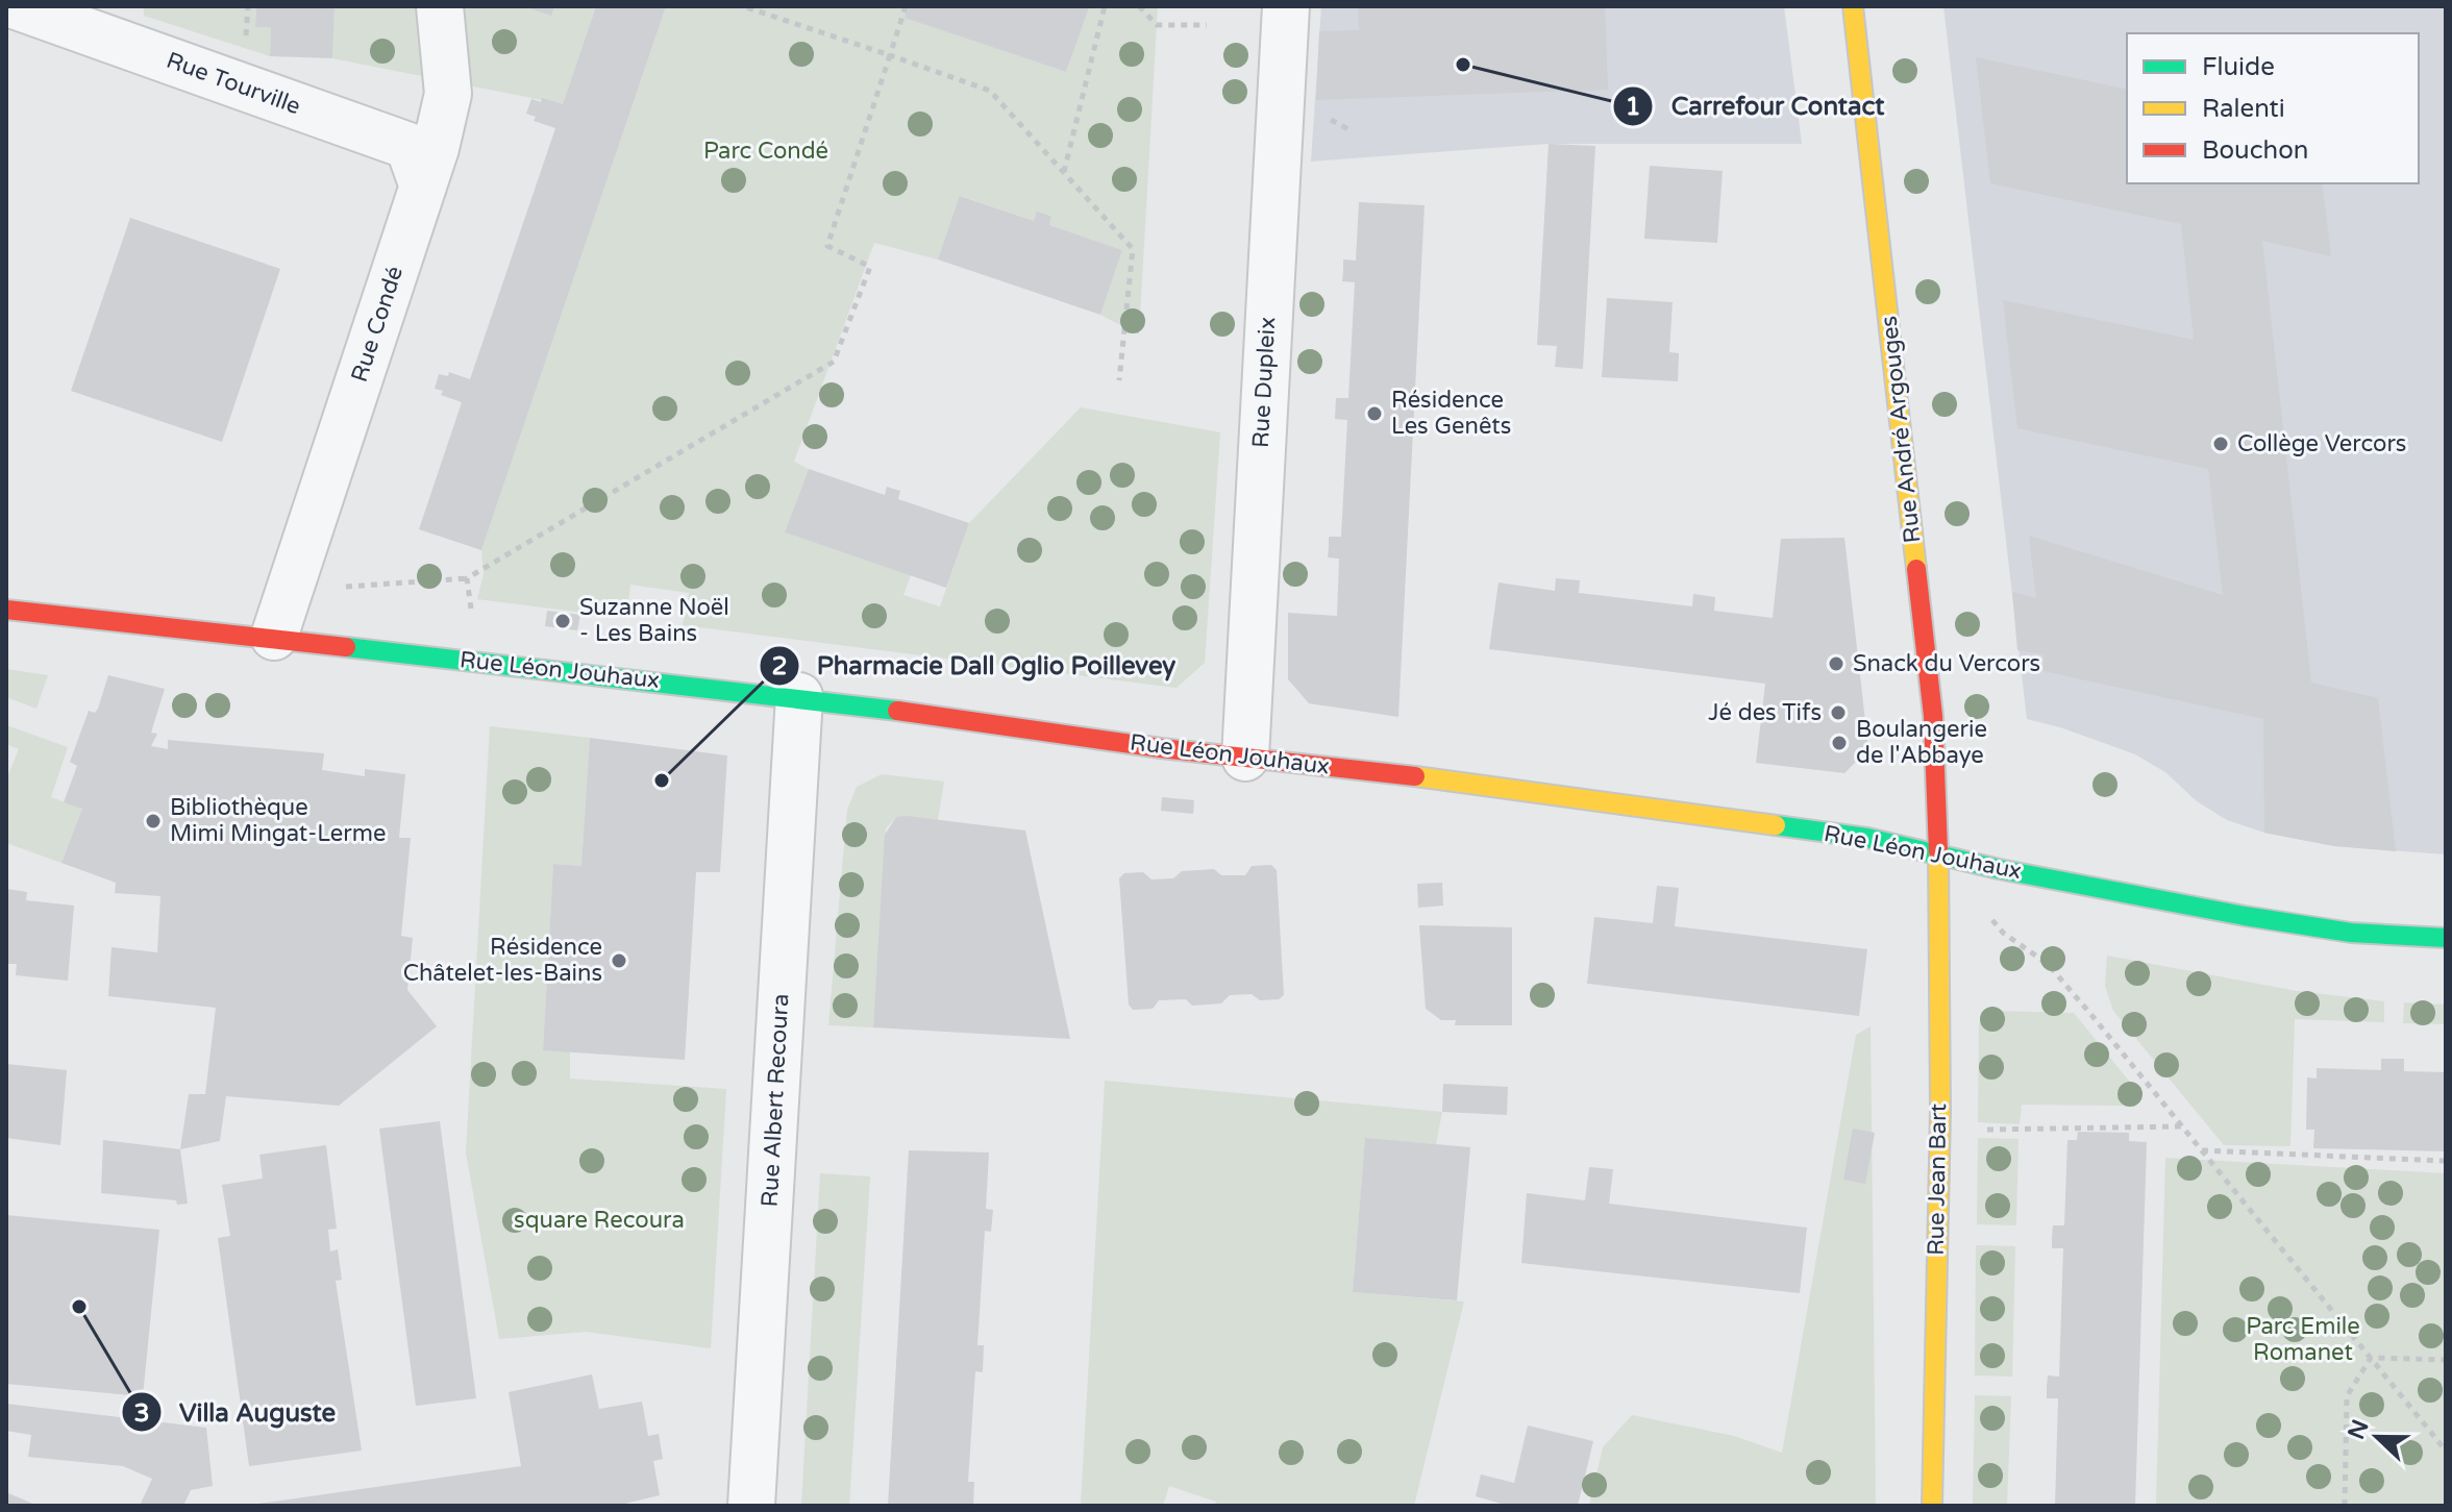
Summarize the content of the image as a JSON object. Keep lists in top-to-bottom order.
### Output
{
  "streets": {
    "street": [
      "Rue Tourville",
      "Rue Condé",
      "Rue Dupleix",
      "Rue André Argouges",
      "Rue Léon Jouhaux",
      "Rue Albert Recoura",
      "Rue Jean Bart"
    ]
  },
  "crossings": [
    ["Rue Tourville", "Rue Condé"],
    ["Rue Condé", "Rue Léon Jouhaux"],
    ["Rue Dupleix", "Rue Léon Jouhaux"],
    ["Rue André Argouges", "Rue Léon Jouhaux"],
    ["Rue André Argouges", "Rue Jean Bart"],
    ["Rue Léon Jouhaux", "Rue Albert Recoura"],
    ["Rue Léon Jouhaux", "Rue Jean Bart"]
  ],
  "parks": ["Parc Condé", "square Recoura", "Parc Emile Romanet"],
  "places": [
    "Carrefour Contact",
    "Résidence Les Genêts",
    "Collège Vercors",
    "Suzanne Noël - Les Bains",
    "Snack du Vercors",
    "Jé des Tifs",
    "Boulangerie de l'Abbaye",
    "Pharmacie Dall Oglio Poillevey",
    "Bibliothèque Mimi Mingat-Lerme",
    "Résidence Châtelet-les-Bains",
    "Villa Auguste"
  ],
  "legend": ["Fluide", "Ralenti", "Bouchon"],
  "north": "left"
}
